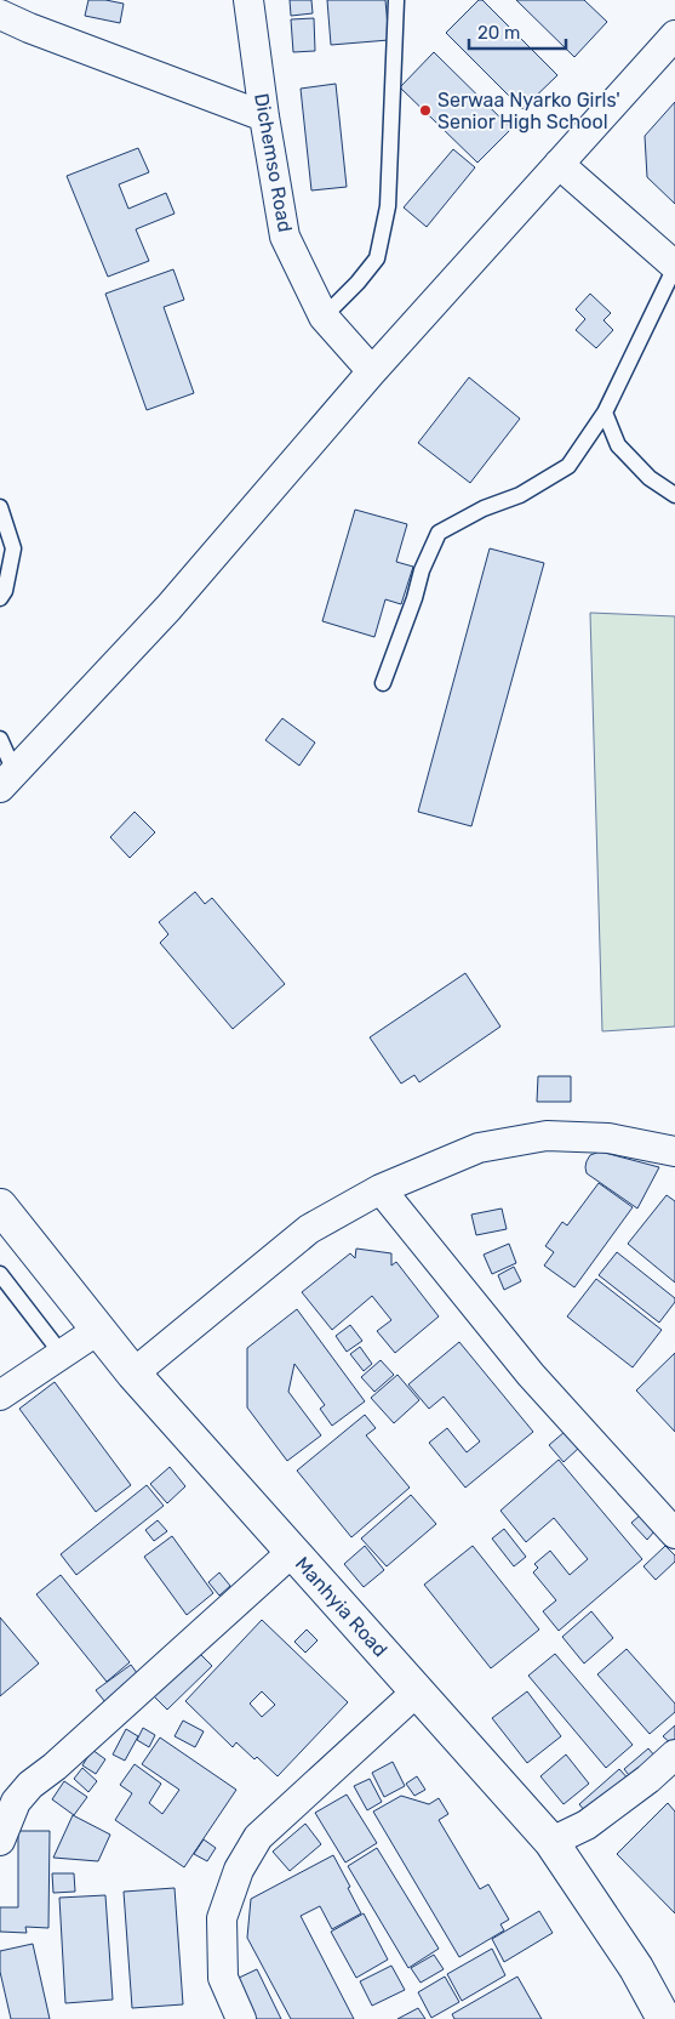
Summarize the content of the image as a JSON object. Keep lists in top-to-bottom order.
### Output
{
  "streets": {
    "main road": ["Manhyia Road"],
    "street": ["Dichemso Road"]
  },
  "places": ["Serwaa Nyarko Girls' Senior High School"],
  "scale_bar": "20 m"
}
